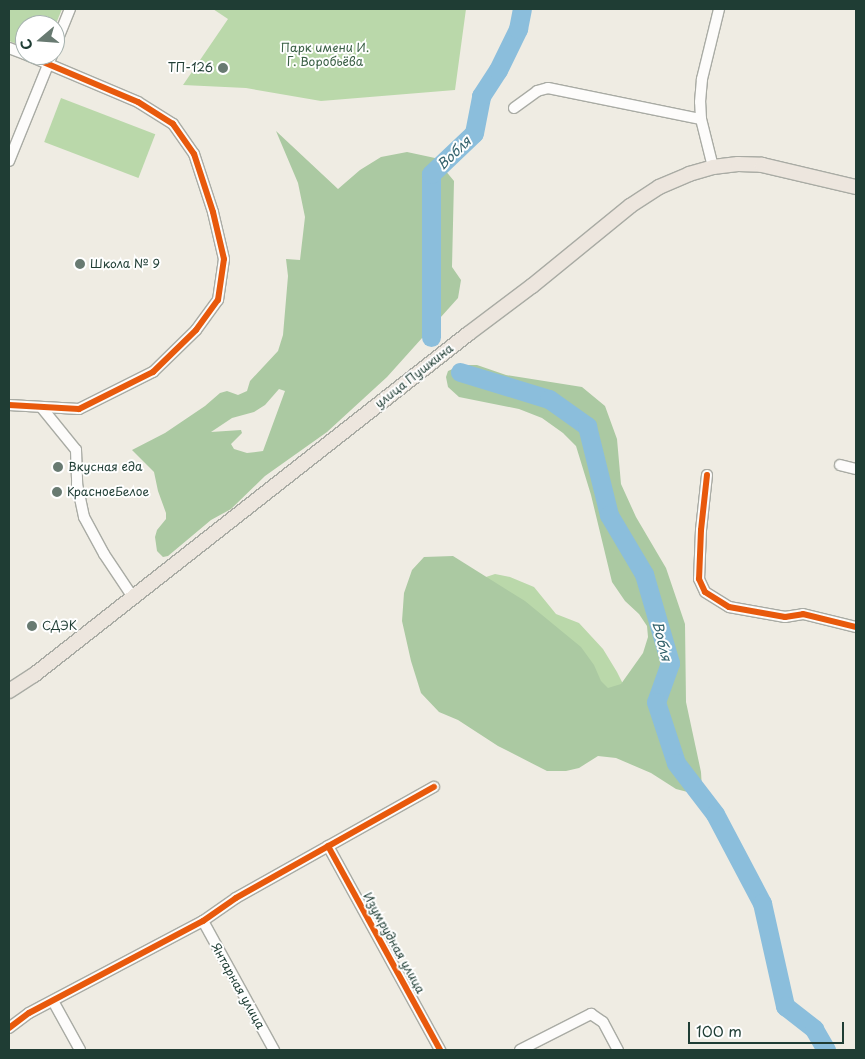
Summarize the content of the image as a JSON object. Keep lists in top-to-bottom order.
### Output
{
  "streets": {
    "main road": ["улица Пушкина"],
    "street": ["Изумрудная улица", "Янтарная улица"]
  },
  "water": ["Вобля"],
  "parks": ["Парк имени И. Г. Воробьёва"],
  "places": [
    "ТП-126",
    "Школа № 9",
    "Вкусная еда",
    "КрасноeБелое",
    "СДЭК"
  ],
  "scale_bar": "100 m",
  "north": "left"
}
